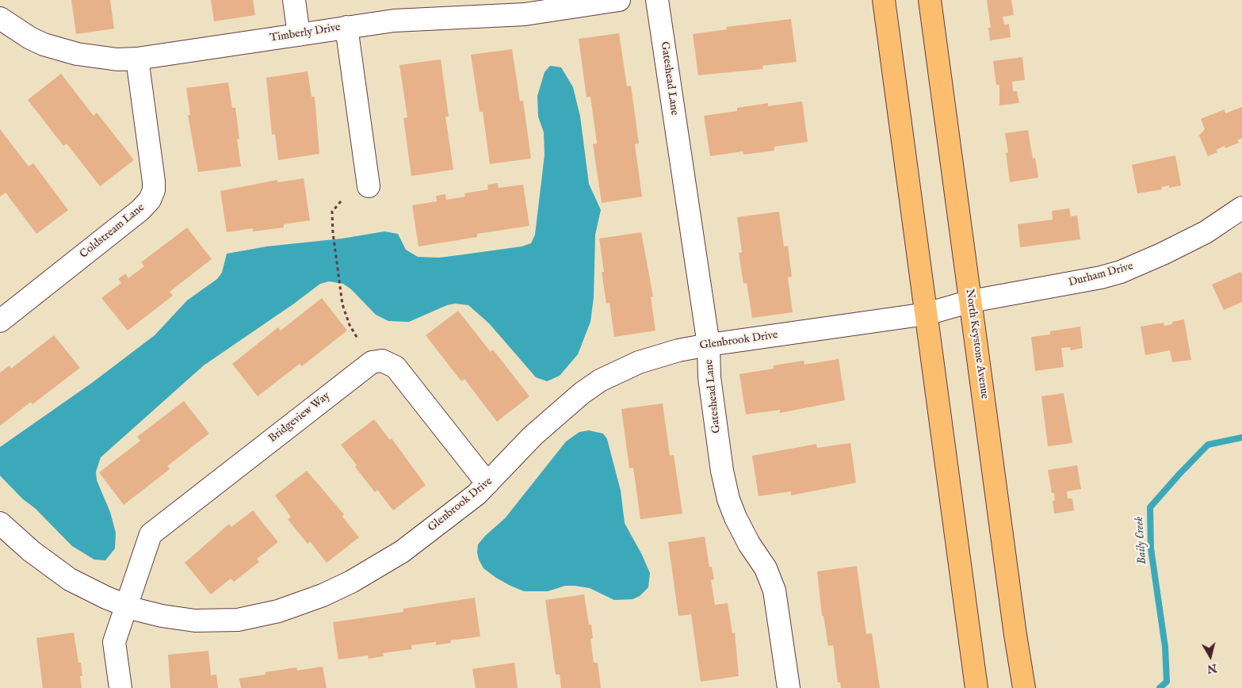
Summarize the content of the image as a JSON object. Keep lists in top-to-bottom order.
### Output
{
  "streets": {
    "main road": ["North Keystone Avenue"],
    "street": [
      "Timberly Drive",
      "Gateshead Lane",
      "Coldstream Lane",
      "Durham Drive",
      "Glenbrook Drive",
      "Bridgeview Way"
    ]
  },
  "crossings": [
    ["Timberly Drive", "Coldstream Lane"],
    ["Gateshead Lane", "Glenbrook Drive"],
    ["Durham Drive", "Glenbrook Drive"],
    ["Durham Drive", "North Keystone Avenue"],
    ["Glenbrook Drive", "Bridgeview Way"]
  ],
  "water": ["Baily Creek"],
  "north": "bottom"
}
